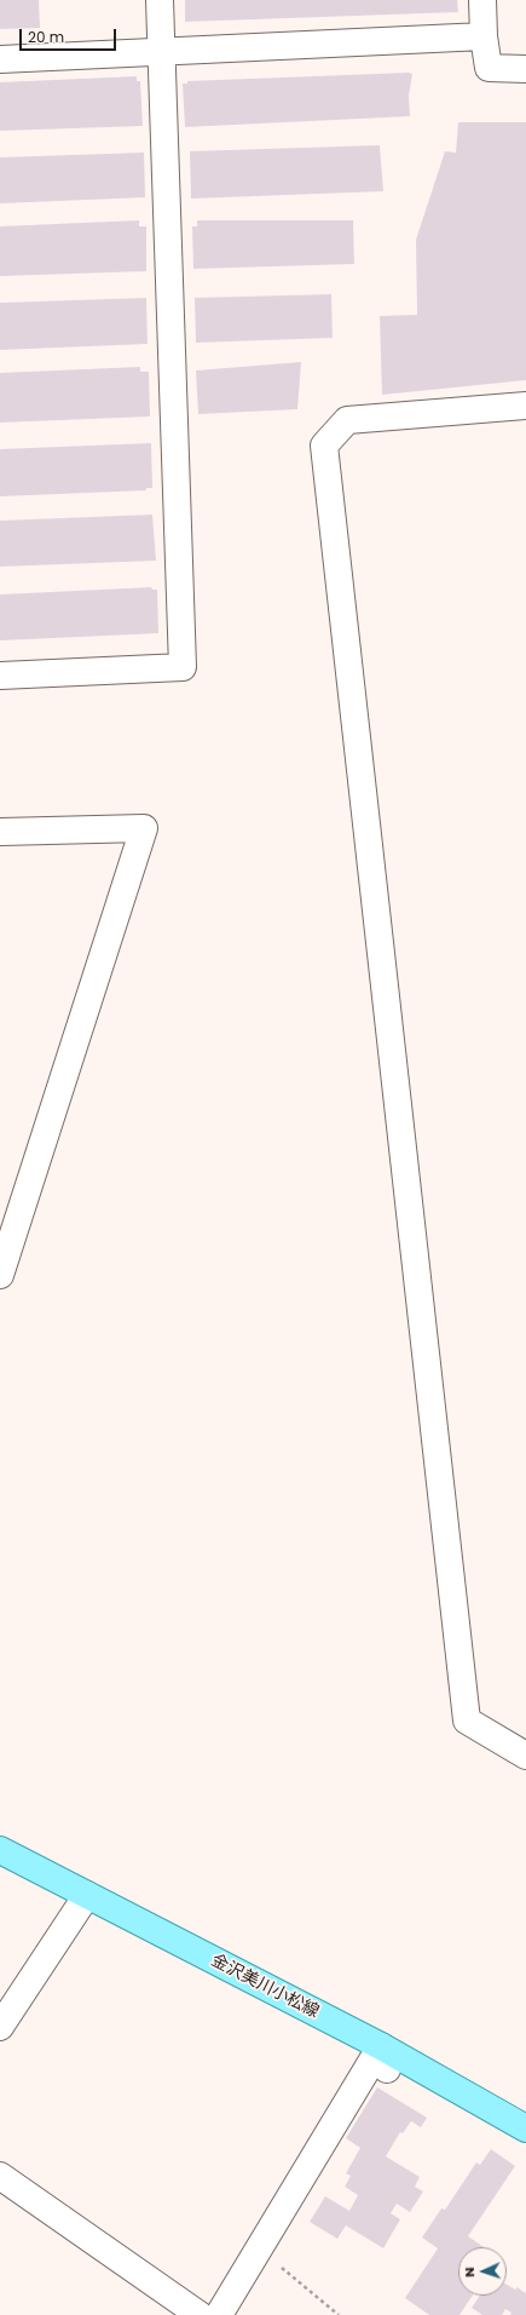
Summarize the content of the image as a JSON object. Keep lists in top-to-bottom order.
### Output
{
  "streets": {
    "main road": ["金沢美川小松線"]
  },
  "scale_bar": "20 m",
  "north": "left"
}
